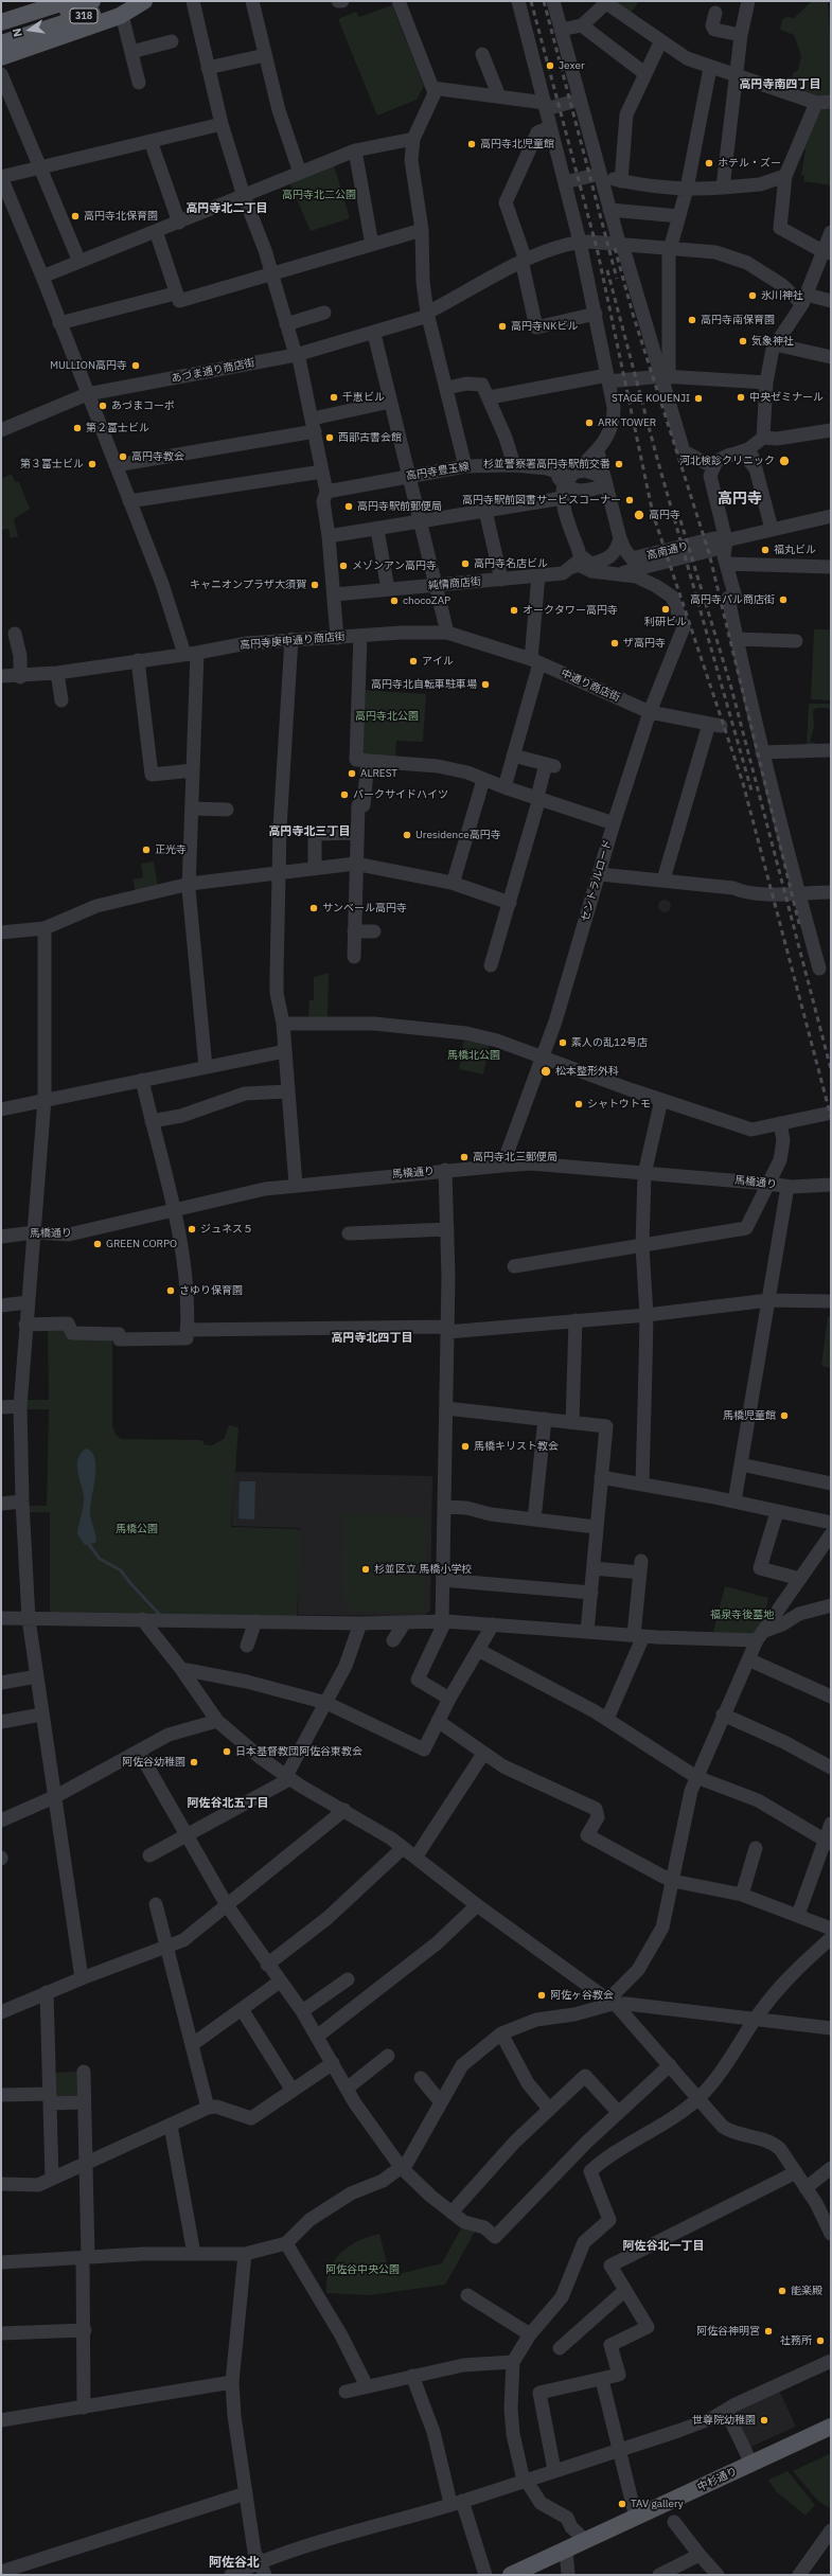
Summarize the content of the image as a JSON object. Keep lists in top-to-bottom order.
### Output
{
  "streets": {
    "main road": ["318", "中杉通り"],
    "street": [
      "あづま通り商店街",
      "高円寺豊玉線",
      "高南通り",
      "純情商店街",
      "高円寺庚申通り商店街",
      "中通り商店街",
      "セントラルロード",
      "馬橋通り"
    ]
  },
  "crossings": [
    ["高円寺豊玉線", "高南通り"],
    ["高南通り", "純情商店街"],
    ["高南通り", "セントラルロード"],
    ["高円寺庚申通り商店街", "中通り商店街"],
    ["中通り商店街", "セントラルロード"],
    ["セントラルロード", "馬橋通り"]
  ],
  "districts": [
    "高円寺南四丁目",
    "高円寺北二丁目",
    "高円寺",
    "高円寺北三丁目",
    "高円寺北四丁目",
    "阿佐谷北五丁目",
    "阿佐谷北一丁目",
    "阿佐谷北"
  ],
  "parks": [
    "高円寺北二公園",
    "高円寺北公園",
    "馬橋北公園",
    "馬橋公園",
    "福泉寺後墓地",
    "阿佐谷中央公園"
  ],
  "places": [
    "Jexer",
    "高円寺北児童館",
    "ホテル・ズー",
    "高円寺北保育園",
    "氷川神社",
    "高円寺南保育園",
    "高円寺NKビル",
    "気象神社",
    "MULLION高円寺",
    "千恵ビル",
    "中央ゼミナール",
    "STAGE KOUENJI",
    "あづまコーポ",
    "ARK TOWER",
    "第２富士ビル",
    "西部古書会館",
    "高円寺教会",
    "河北検診クリニック",
    "第３富士ビル",
    "杉並警察署高円寺駅前交番",
    "高円寺駅前図書サービスコーナー",
    "高円寺駅前郵便局",
    "高円寺",
    "福丸ビル",
    "高円寺名店ビル",
    "メゾンアン高円寺",
    "キャニオンプラザ大須賀",
    "高円寺パル商店街",
    "chocoZAP",
    "利研ビル",
    "オークタワー高円寺",
    "ザ高円寺",
    "アイル",
    "高円寺北自転車駐車場",
    "ALREST",
    "パークサイドハイツ",
    "Uresidence高円寺",
    "正光寺",
    "サンベール高円寺",
    "素人の乱12号店",
    "松本整形外科",
    "シャトウトモ",
    "高円寺北三郵便局",
    "ジュネス５",
    "GREEN CORPO",
    "さゆり保育園",
    "馬橋児童館",
    "馬橋キリスト教会",
    "杉並区立 馬橋小学校",
    "日本基督教団阿佐谷東教会",
    "阿佐谷幼稚園",
    "阿佐ヶ谷教会",
    "能楽殿",
    "阿佐谷神明宮",
    "社務所",
    "世尊院幼稚園",
    "TAV gallery"
  ],
  "north": "left"
}
